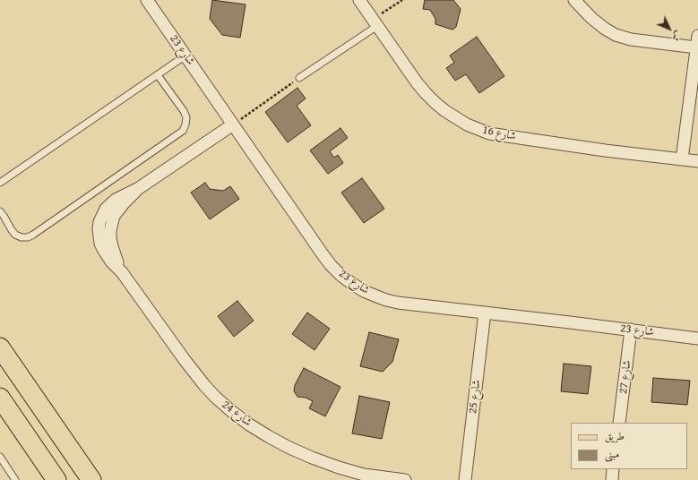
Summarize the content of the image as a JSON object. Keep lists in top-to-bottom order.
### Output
{
  "streets": {
    "street": [
      "شارع 23",
      "شارع 16",
      "شارع 27",
      "شارع 25",
      "شارع 24"
    ]
  },
  "crossings": [
    ["شارع 23", "شارع 27"],
    ["شارع 23", "شارع 25"],
    ["شارع 23", "شارع 24"]
  ],
  "legend": ["طريق", "مبنى"],
  "north": "bottom right"
}
